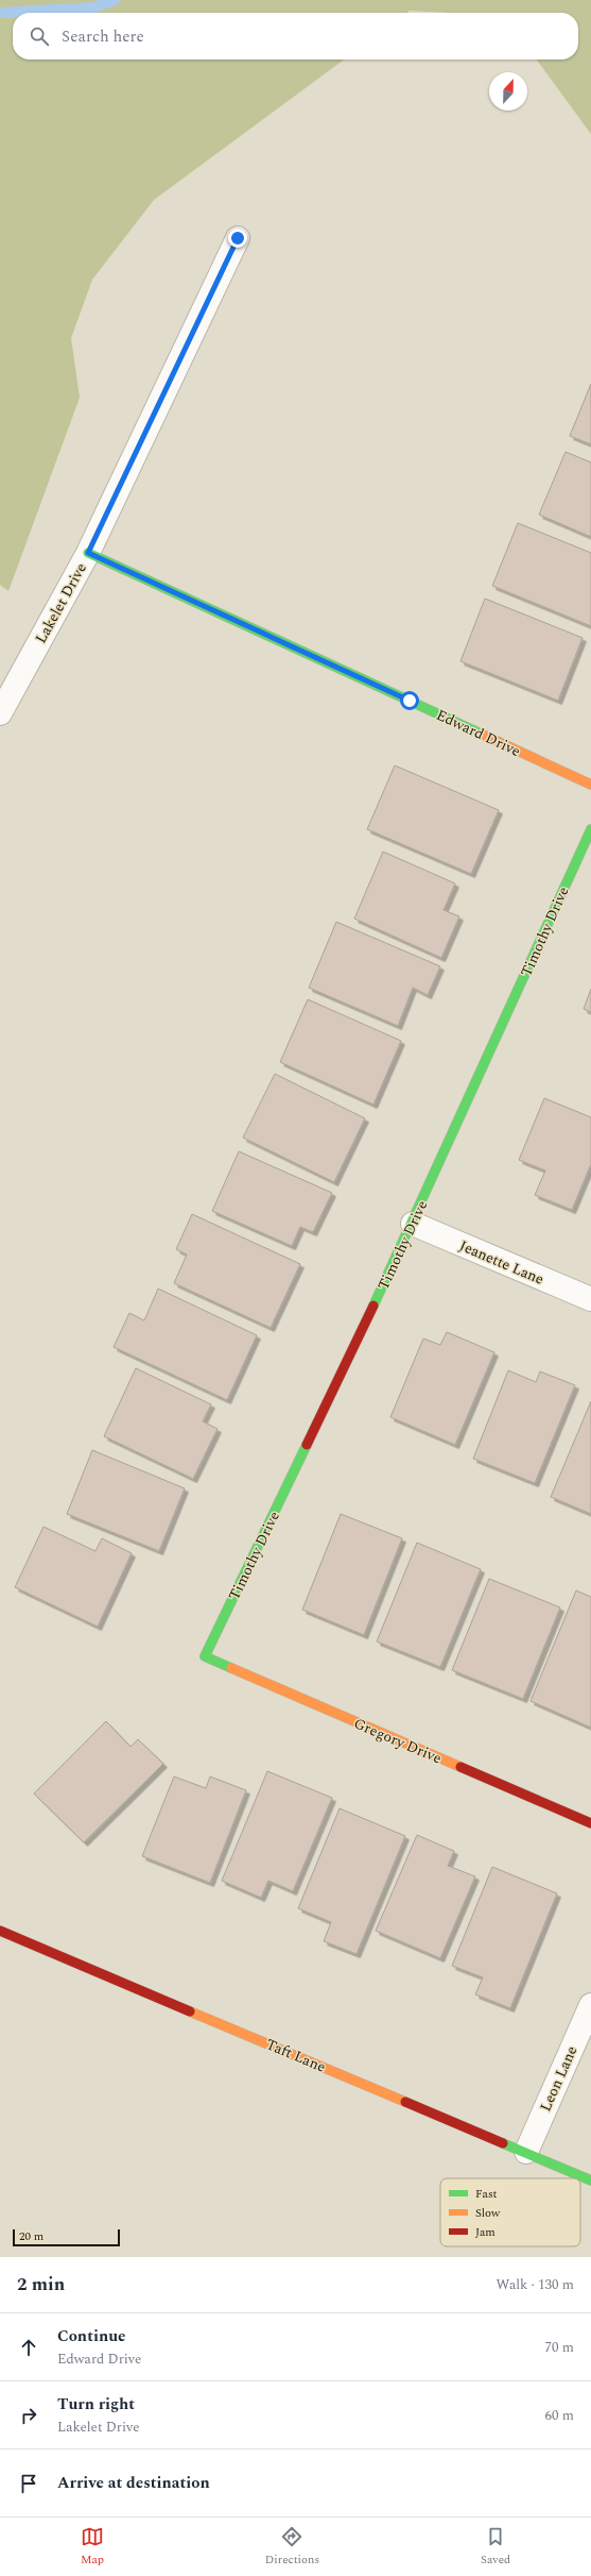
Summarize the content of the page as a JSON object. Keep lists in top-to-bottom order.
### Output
{
  "streets": {
    "street": [
      "Lakelet Drive",
      "Edward Drive",
      "Timothy Drive",
      "Jeanette Lane",
      "Gregory Drive",
      "Taft Lane",
      "Leon Lane"
    ]
  },
  "crossings": [
    ["Lakelet Drive", "Edward Drive"],
    ["Timothy Drive", "Jeanette Lane"],
    ["Timothy Drive", "Gregory Drive"],
    ["Taft Lane", "Leon Lane"]
  ],
  "legend": ["Fast", "Slow", "Jam"],
  "scale_bar": "20 m",
  "north": "top",
  "page": {
    "search": "Search here",
    "scale": "20 m",
    "heading": ["2 min", "Walk · 130 m"],
    "list": [
      ["Continue", "Edward Drive", "70 m"],
      ["Turn right", "Lakelet Drive", "60 m"],
      "Arrive at destination"
    ],
    "nav": ["Map", "Directions", "Saved"]
  }
}
